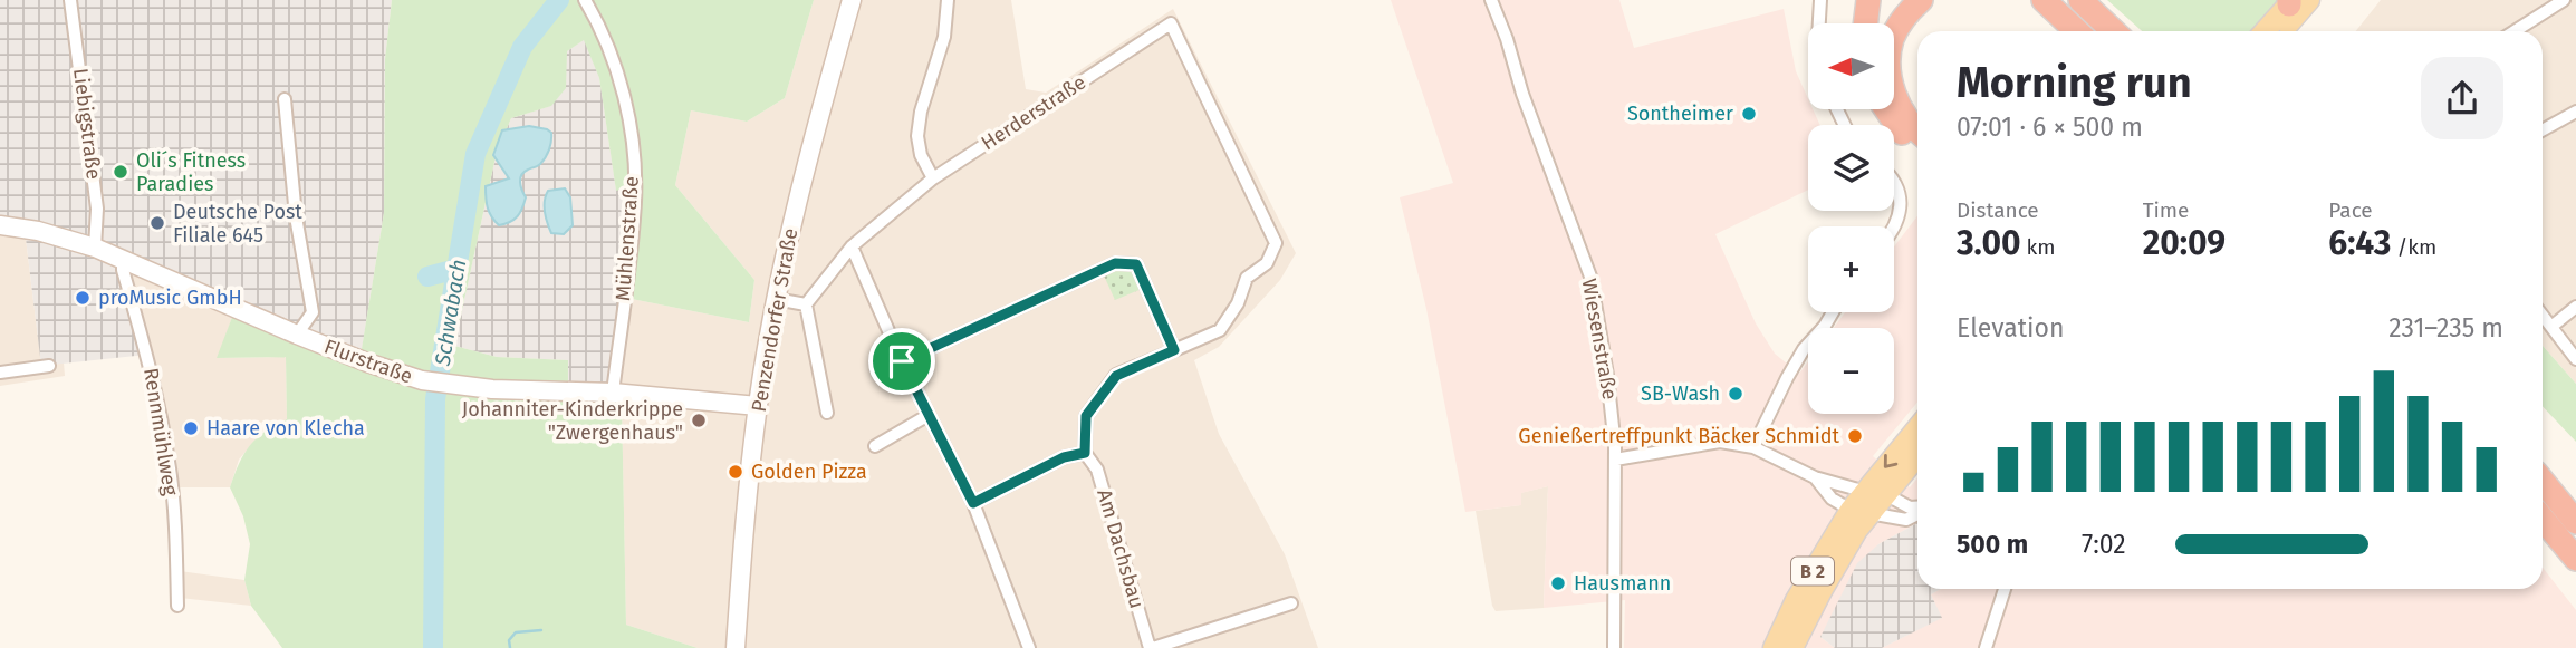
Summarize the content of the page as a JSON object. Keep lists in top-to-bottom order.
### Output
{
  "streets": {
    "main road": ["B 2"],
    "street": [
      "Herderstraße",
      "Liebigstraße",
      "Mühlenstraße",
      "Penzendorfer Straße",
      "Wiesenstraße",
      "Flurstraße",
      "Rennmühlweg",
      "Am Dachsbau"
    ]
  },
  "crossings": [
    ["Liebigstraße", "Flurstraße"],
    ["Mühlenstraße", "Flurstraße"],
    ["Penzendorfer Straße", "Flurstraße"],
    ["Flurstraße", "Rennmühlweg"]
  ],
  "water": ["Schwabach"],
  "places": [
    "Sontheimer",
    "Oli´s Fitness Paradies",
    "Deutsche Post Filiale 645",
    "proMusic GmbH",
    "SB-Wash",
    "Johanniter-Kinderkrippe \"Zwergenhaus\"",
    "Haare von Klecha",
    "Genießertreffpunkt Bäcker Schmidt",
    "Golden Pizza",
    "Hausmann"
  ],
  "north": "left",
  "page": {
    "map_buttons": ["+", "−"],
    "heading": ["Morning run", "07:01 · 6 × 500 m"],
    "stats": [
      ["Distance", "3.00 km"],
      ["Time", "20:09"],
      ["Pace", "6:43 /km"]
    ],
    "chart": ["Elevation", "231–235 m"],
    "list": [
      {
        "name": "500 m",
        "note": "7:02"
      }
    ]
  }
}
